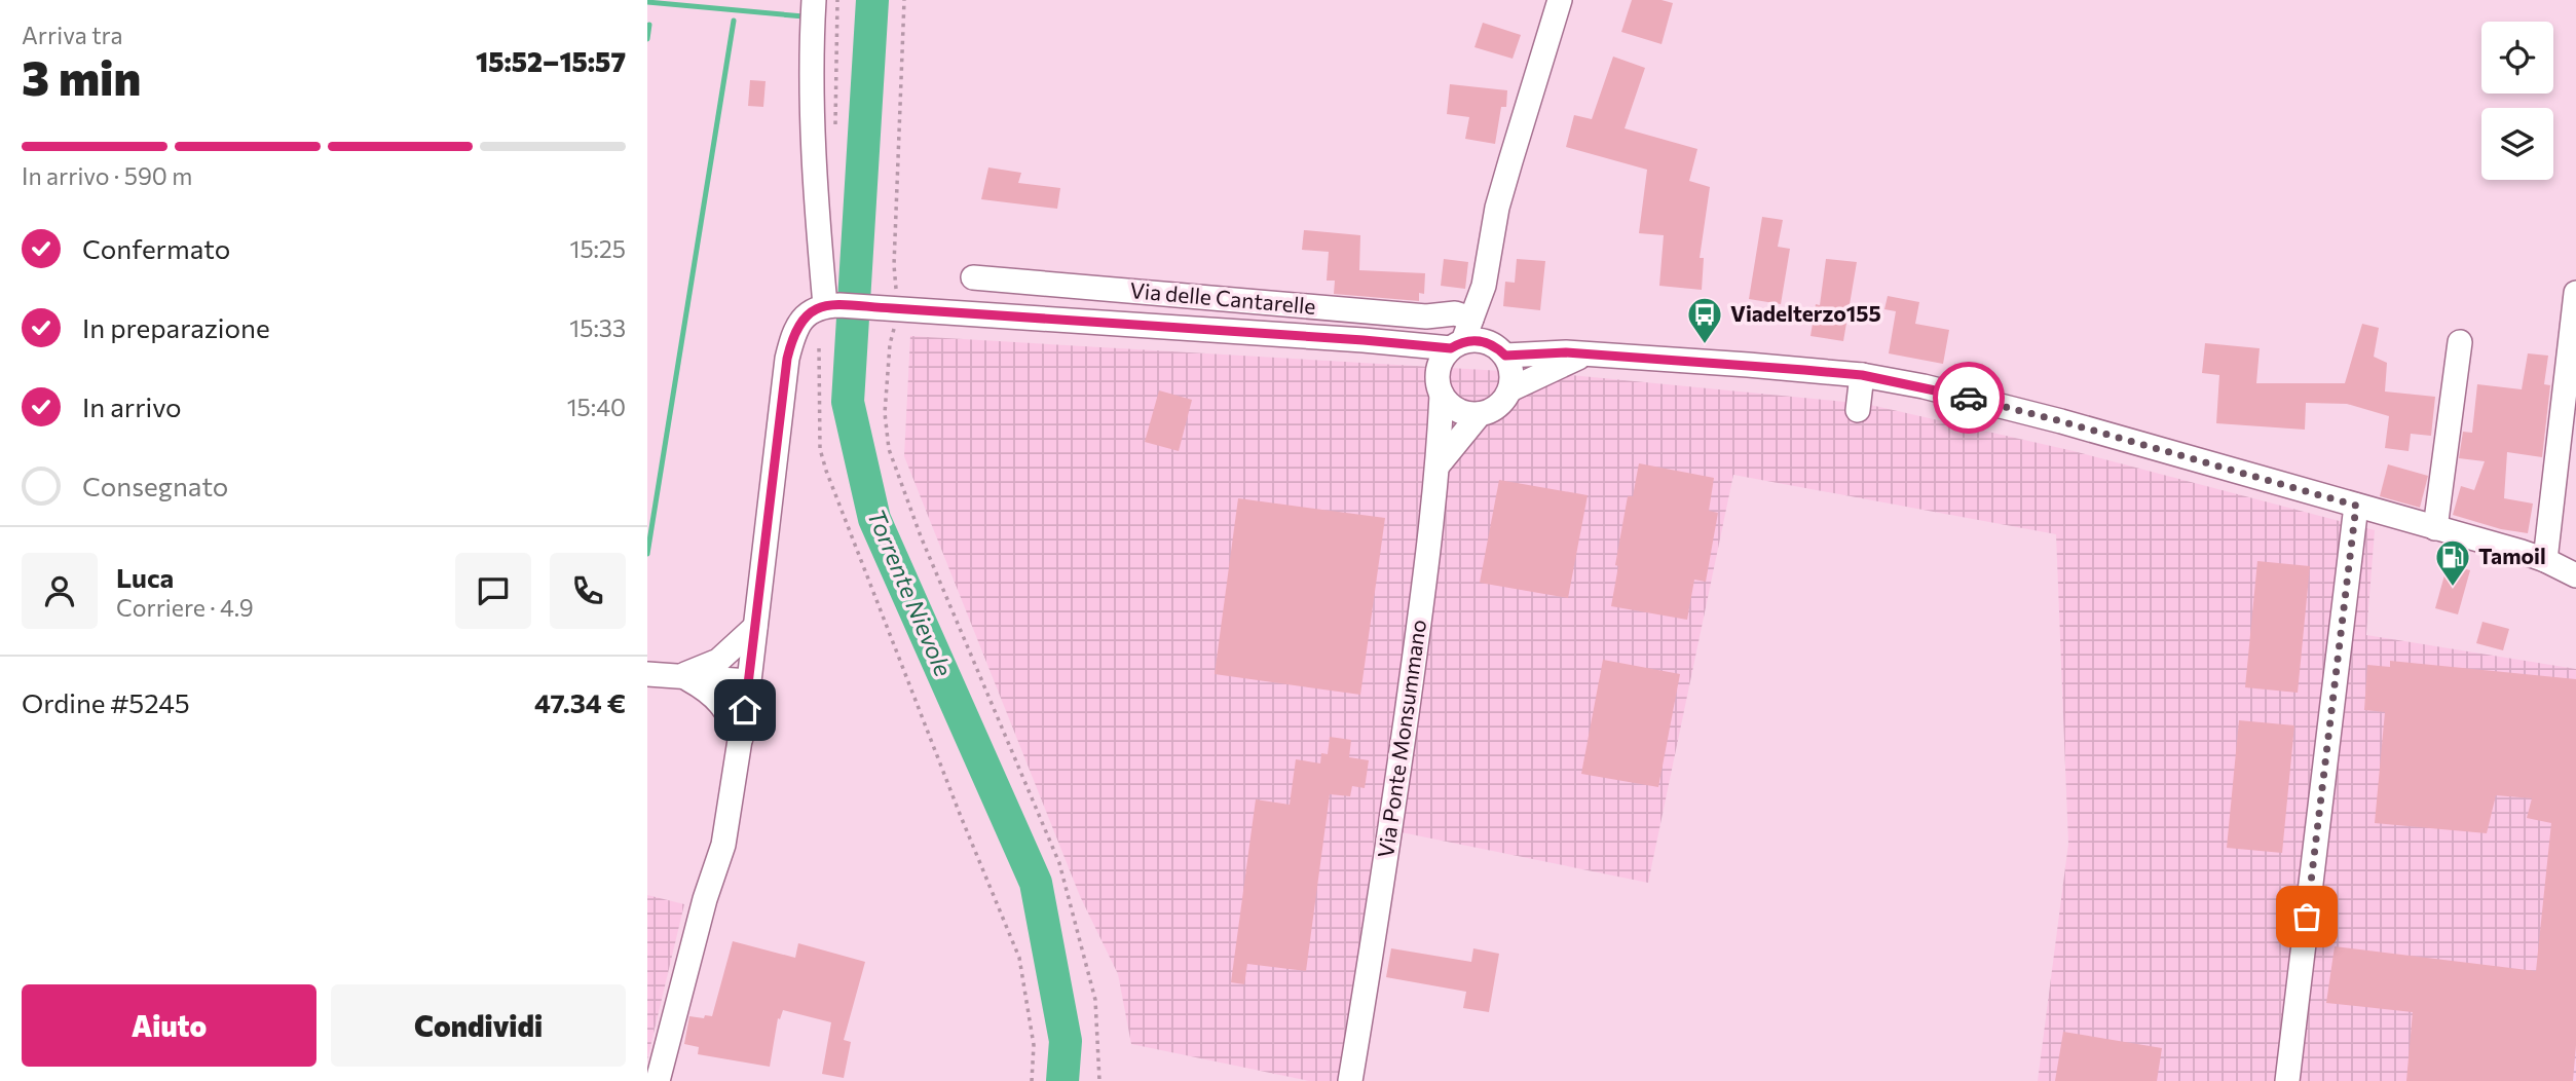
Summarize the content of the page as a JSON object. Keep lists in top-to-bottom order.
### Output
{
  "streets": {
    "street": ["Via delle Cantarelle", "Via Ponte Monsummano"]
  },
  "water": ["Torrente Nievole"],
  "places": {
    "bus stop": ["Viadelterzo155"],
    "fuel station": ["Tamoil"]
  },
  "page": {
    "heading": ["3 min", "Arriva tra", "15:52–15:57"],
    "panel": [
      "Luca",
      "Corriere · 4.9",
      "Ordine #5245",
      "47.34 €"
    ],
    "bar": "In arrivo · 590 m",
    "list": [
      ["Confermato", "15:25"],
      ["In preparazione", "15:33"],
      ["In arrivo", "15:40"],
      "Consegnato"
    ],
    "buttons": ["Aiuto", "Condividi"]
  }
}
